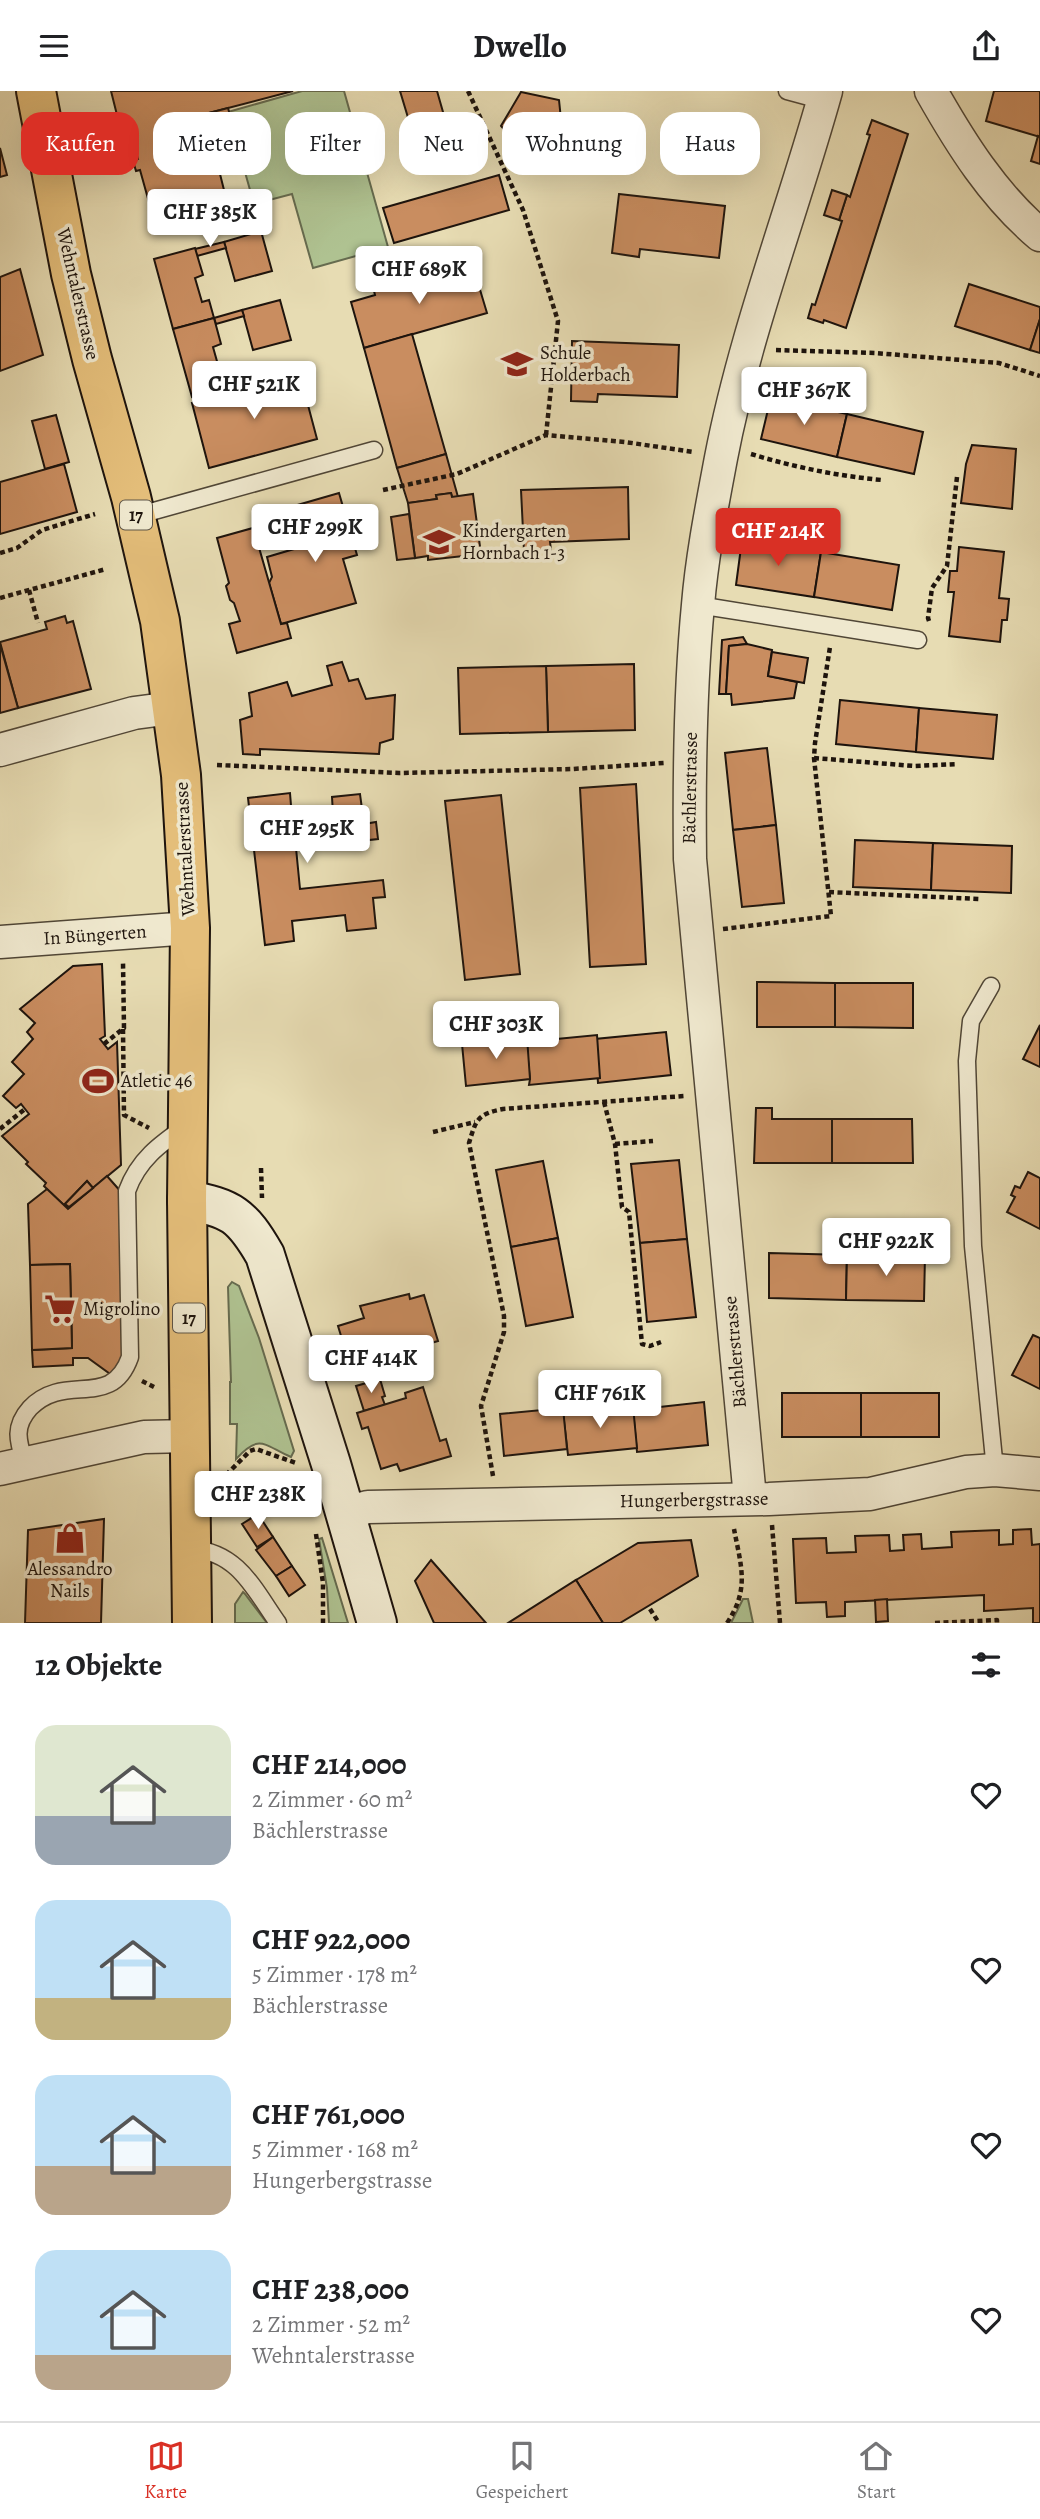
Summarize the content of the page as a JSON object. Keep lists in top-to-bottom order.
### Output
{
  "streets": {
    "main road": ["Wehntalerstrasse", "17"],
    "street": ["Bächlerstrasse", "In Büngerten", "Hungerbergstrasse"]
  },
  "crossings": [
    ["Wehntalerstrasse", "In Büngerten"],
    ["Bächlerstrasse", "Hungerbergstrasse"]
  ],
  "places": {
    "school or university": ["Schule Holderbach", "Kindergarten Hornbach 1-3"],
    "sports": ["Atletic 46"],
    "supermarket": ["Migrolino"],
    "shop": ["Alessandro Nails"]
  },
  "page": {
    "header": "Dwello",
    "chip": [
      "Kaufen",
      "Mieten",
      "Filter",
      "Neu",
      "Wohnung",
      "Haus"
    ],
    "price": [
      "CHF 385K",
      "CHF 689K",
      "CHF 521K",
      "CHF 367K",
      "CHF 299K",
      "CHF 214K",
      "CHF 295K",
      "CHF 303K",
      "CHF 922K",
      "CHF 414K",
      "CHF 761K",
      "CHF 238K"
    ],
    "heading": "12 Objekte",
    "list": [
      {
        "name": "CHF 214,000",
        "note": "2 Zimmer · 60 m² · Bächlerstrasse"
      },
      {
        "name": "CHF 922,000",
        "note": "5 Zimmer · 178 m² · Bächlerstrasse"
      },
      {
        "name": "CHF 761,000",
        "note": "5 Zimmer · 168 m² · Hungerbergstrasse"
      },
      {
        "name": "CHF 238,000",
        "note": "2 Zimmer · 52 m² · Wehntalerstrasse"
      }
    ],
    "tabs": ["Karte", "Gespeichert", "Start"]
  }
}
